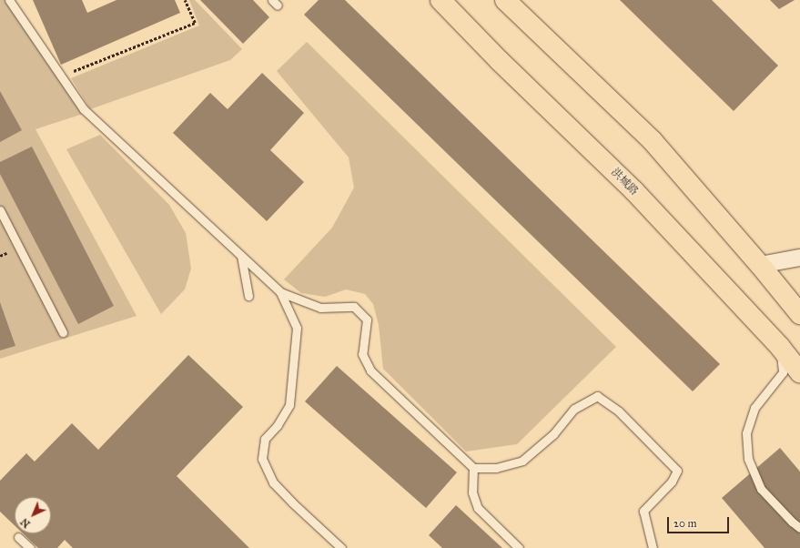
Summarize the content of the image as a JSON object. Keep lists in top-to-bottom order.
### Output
{
  "streets": {
    "highway": ["洪城路"]
  },
  "scale_bar": "20 m",
  "north": "bottom left"
}
